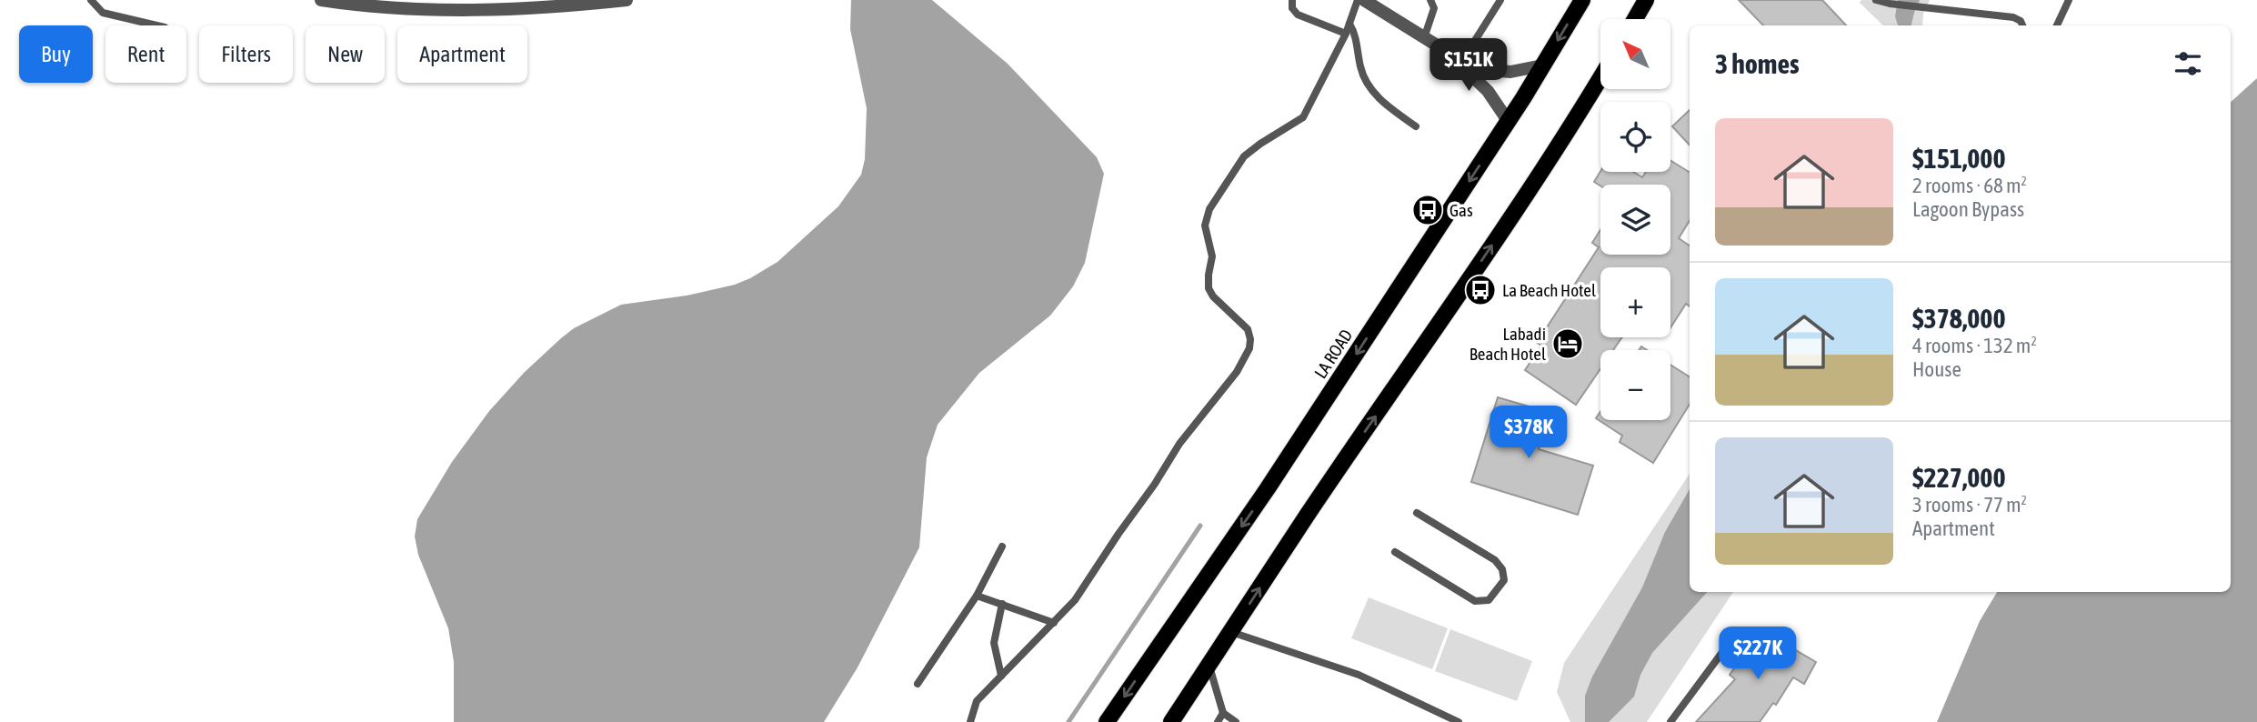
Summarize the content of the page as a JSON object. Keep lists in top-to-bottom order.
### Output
{
  "streets": {
    "main road": ["LA ROAD"]
  },
  "places": {
    "bus stop": ["Gas", "La Beach Hotel"],
    "hotel": ["Labadi Beach Hotel"]
  },
  "north": "top left",
  "page": {
    "map_buttons": ["+", "−"],
    "chip": [
      "Buy",
      "Rent",
      "Filters",
      "New",
      "Apartment"
    ],
    "heading": "3 homes",
    "price": ["$151K", "$378K", "$227K"],
    "list": [
      {
        "name": "$151,000",
        "note": "2 rooms · 68 m² · Lagoon Bypass"
      },
      {
        "name": "$378,000",
        "note": "4 rooms · 132 m² · House"
      },
      {
        "name": "$227,000",
        "note": "3 rooms · 77 m² · Apartment"
      }
    ]
  }
}
